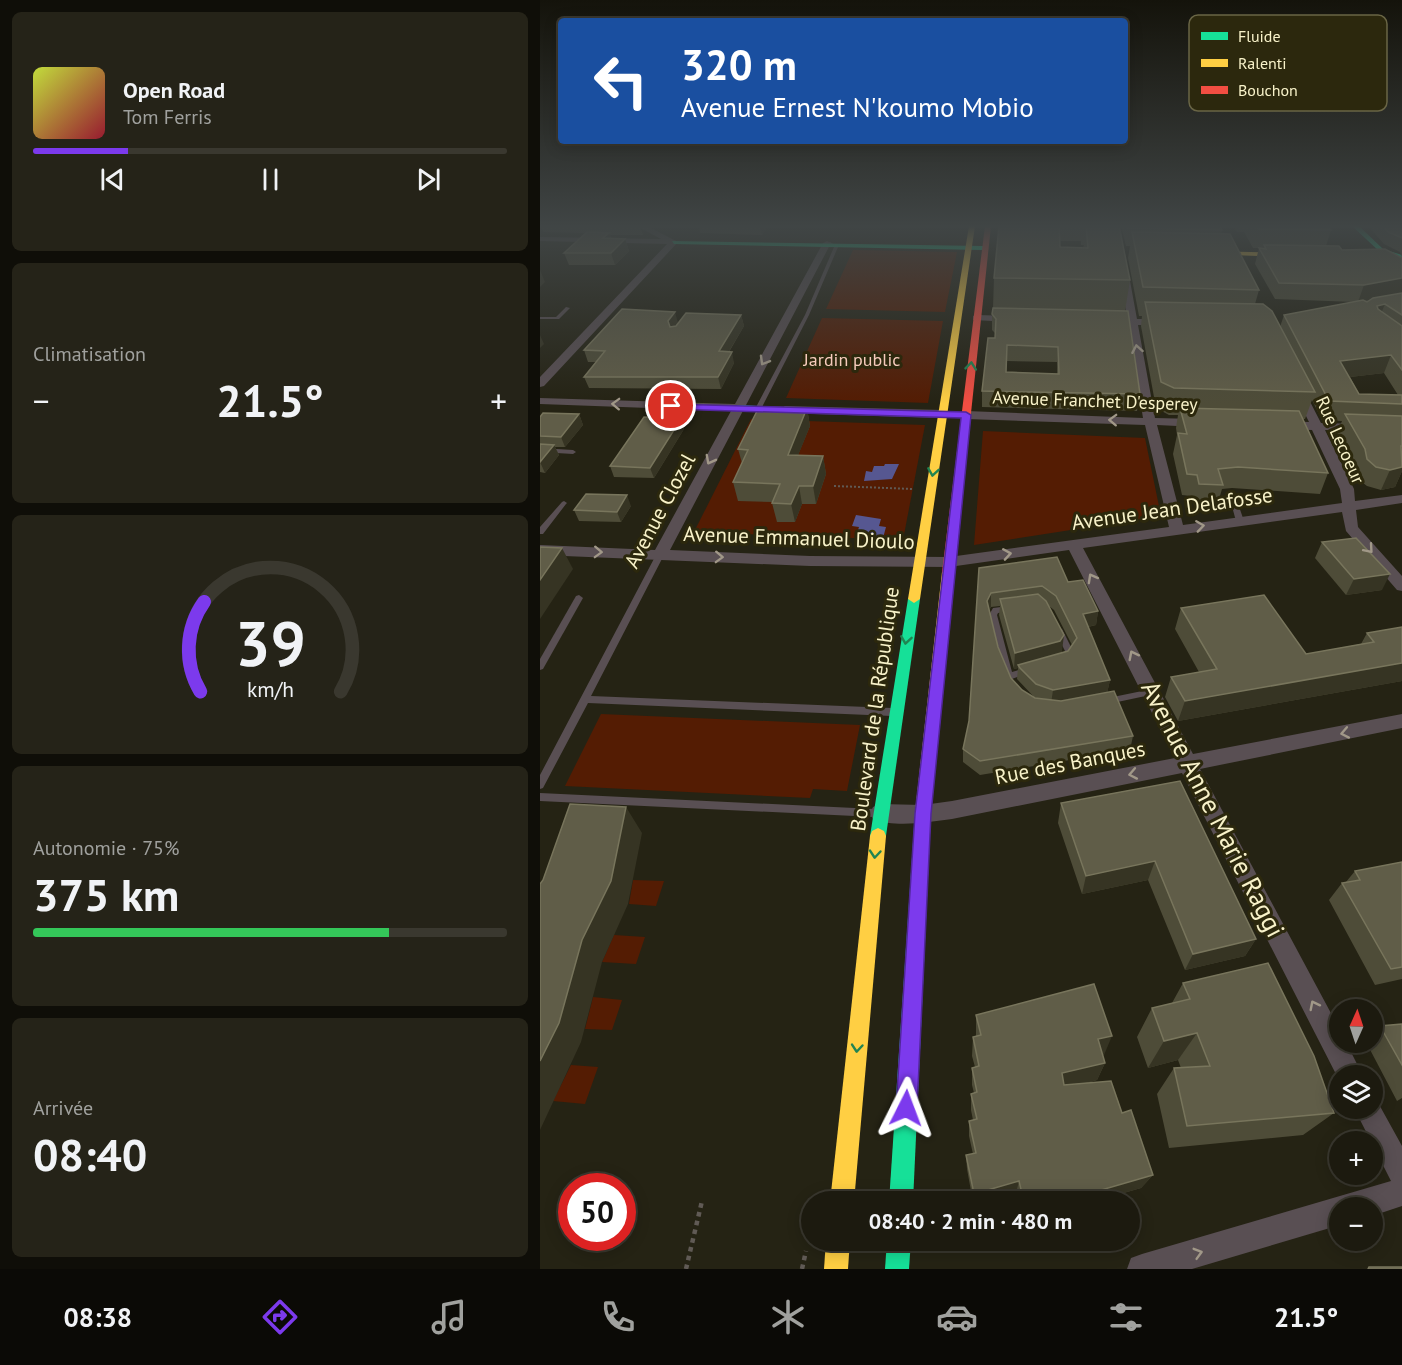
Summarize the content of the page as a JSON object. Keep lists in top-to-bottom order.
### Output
{
  "streets": {
    "main road": ["Boulevard de la République"],
    "street": [
      "Avenue Franchet D'esperey",
      "Rue Lecoeur",
      "Avenue Jean Delafosse",
      "Avenue Clozel",
      "Avenue Emmanuel Dioulo",
      "Rue des Banques",
      "Avenue Anne Marie Raggi"
    ]
  },
  "crossings": [
    ["Rue Lecoeur", "Avenue Jean Delafosse"],
    ["Avenue Jean Delafosse", "Avenue Emmanuel Dioulo"],
    ["Avenue Jean Delafosse", "Avenue Anne Marie Raggi"],
    ["Avenue Clozel", "Avenue Emmanuel Dioulo"],
    ["Avenue Emmanuel Dioulo", "Boulevard de la République"],
    ["Boulevard de la République", "Rue des Banques"],
    ["Rue des Banques", "Avenue Anne Marie Raggi"]
  ],
  "one_way": [
    "Rue Lecoeur",
    "Avenue Jean Delafosse",
    "Avenue Clozel",
    "Avenue Emmanuel Dioulo",
    "Rue des Banques",
    "Avenue Anne Marie Raggi"
  ],
  "parks": ["Jardin public"],
  "legend": ["Fluide", "Ralenti", "Bouchon"],
  "north": "top",
  "page": {
    "turn": ["320 m", "Avenue Ernest N'koumo Mobio"],
    "song": ["Open Road", "Tom Ferris"],
    "tile": [
      "Climatisation",
      ["Autonomie · 75%", "375 km"],
      ["Arrivée", "08:40"]
    ],
    "heat": ["−", "21.5°", "+"],
    "map_buttons": ["+", "−"],
    "limit": "50",
    "trip": "08:40 · 2 min · 480 m",
    "tabs": ["08:38", "21.5°"],
    "gauge": ["39", "km/h"]
  }
}
